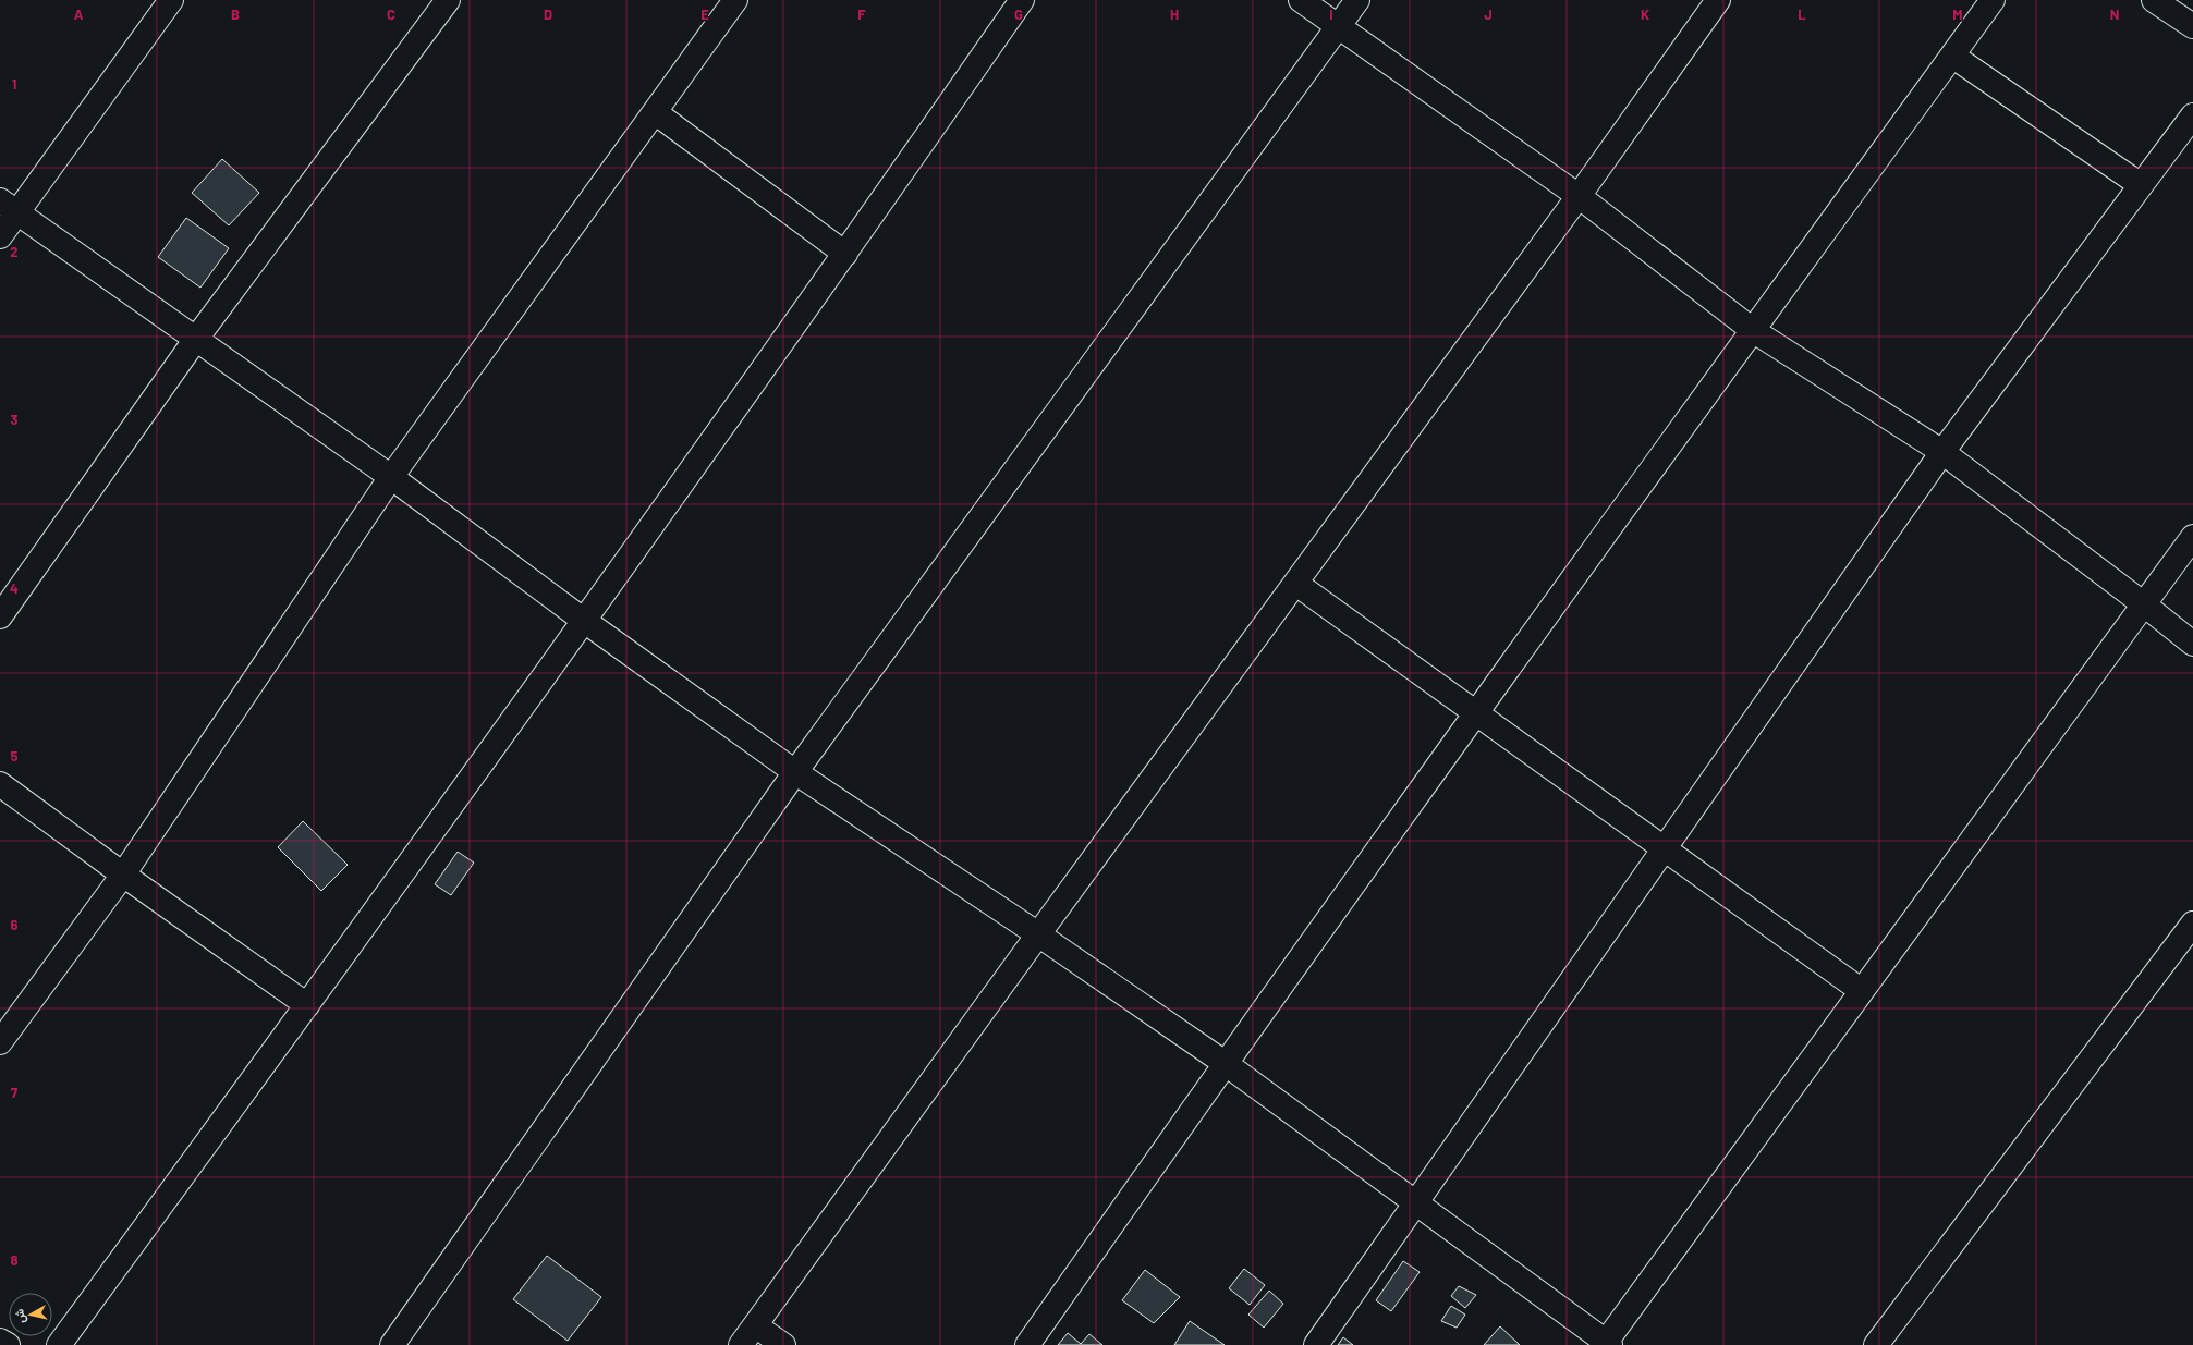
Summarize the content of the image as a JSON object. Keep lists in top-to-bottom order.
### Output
{
  "north": "left",
  "grid": {
    "columns": [
      "A",
      "B",
      "C",
      "D",
      "E",
      "F",
      "G",
      "H",
      "I",
      "J",
      "K",
      "L",
      "M",
      "N"
    ],
    "rows": [
      "1",
      "2",
      "3",
      "4",
      "5",
      "6",
      "7",
      "8"
    ]
  }
}
